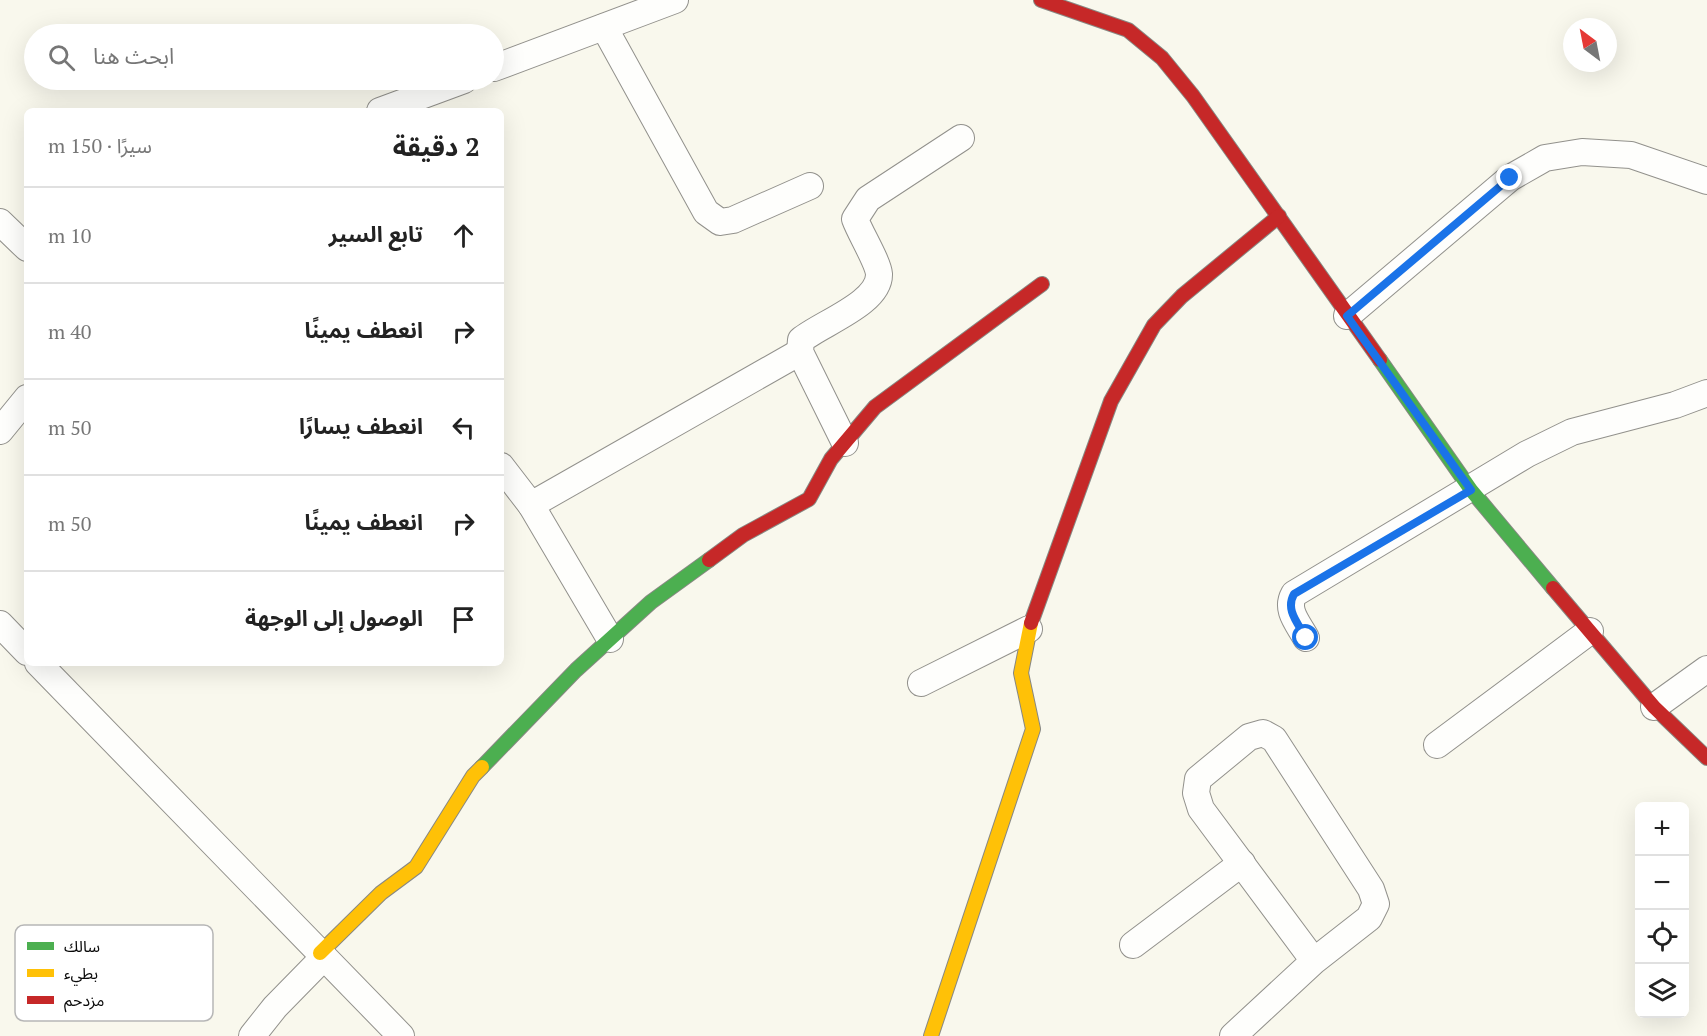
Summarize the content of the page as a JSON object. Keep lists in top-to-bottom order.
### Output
{
  "legend": ["سالك", "بطيء", "مزدحم"],
  "north": "top left",
  "page": {
    "search": "ابحث هنا",
    "heading": ["2 دقيقة", "سيرًا · 150 m"],
    "list": [
      ["تابع السير", "10 m"],
      ["انعطف يمينًا", "40 m"],
      ["انعطف يسارًا", "50 m"],
      ["انعطف يمينًا", "50 m"],
      "الوصول إلى الوجهة"
    ],
    "map_buttons": ["+", "−"]
  }
}
